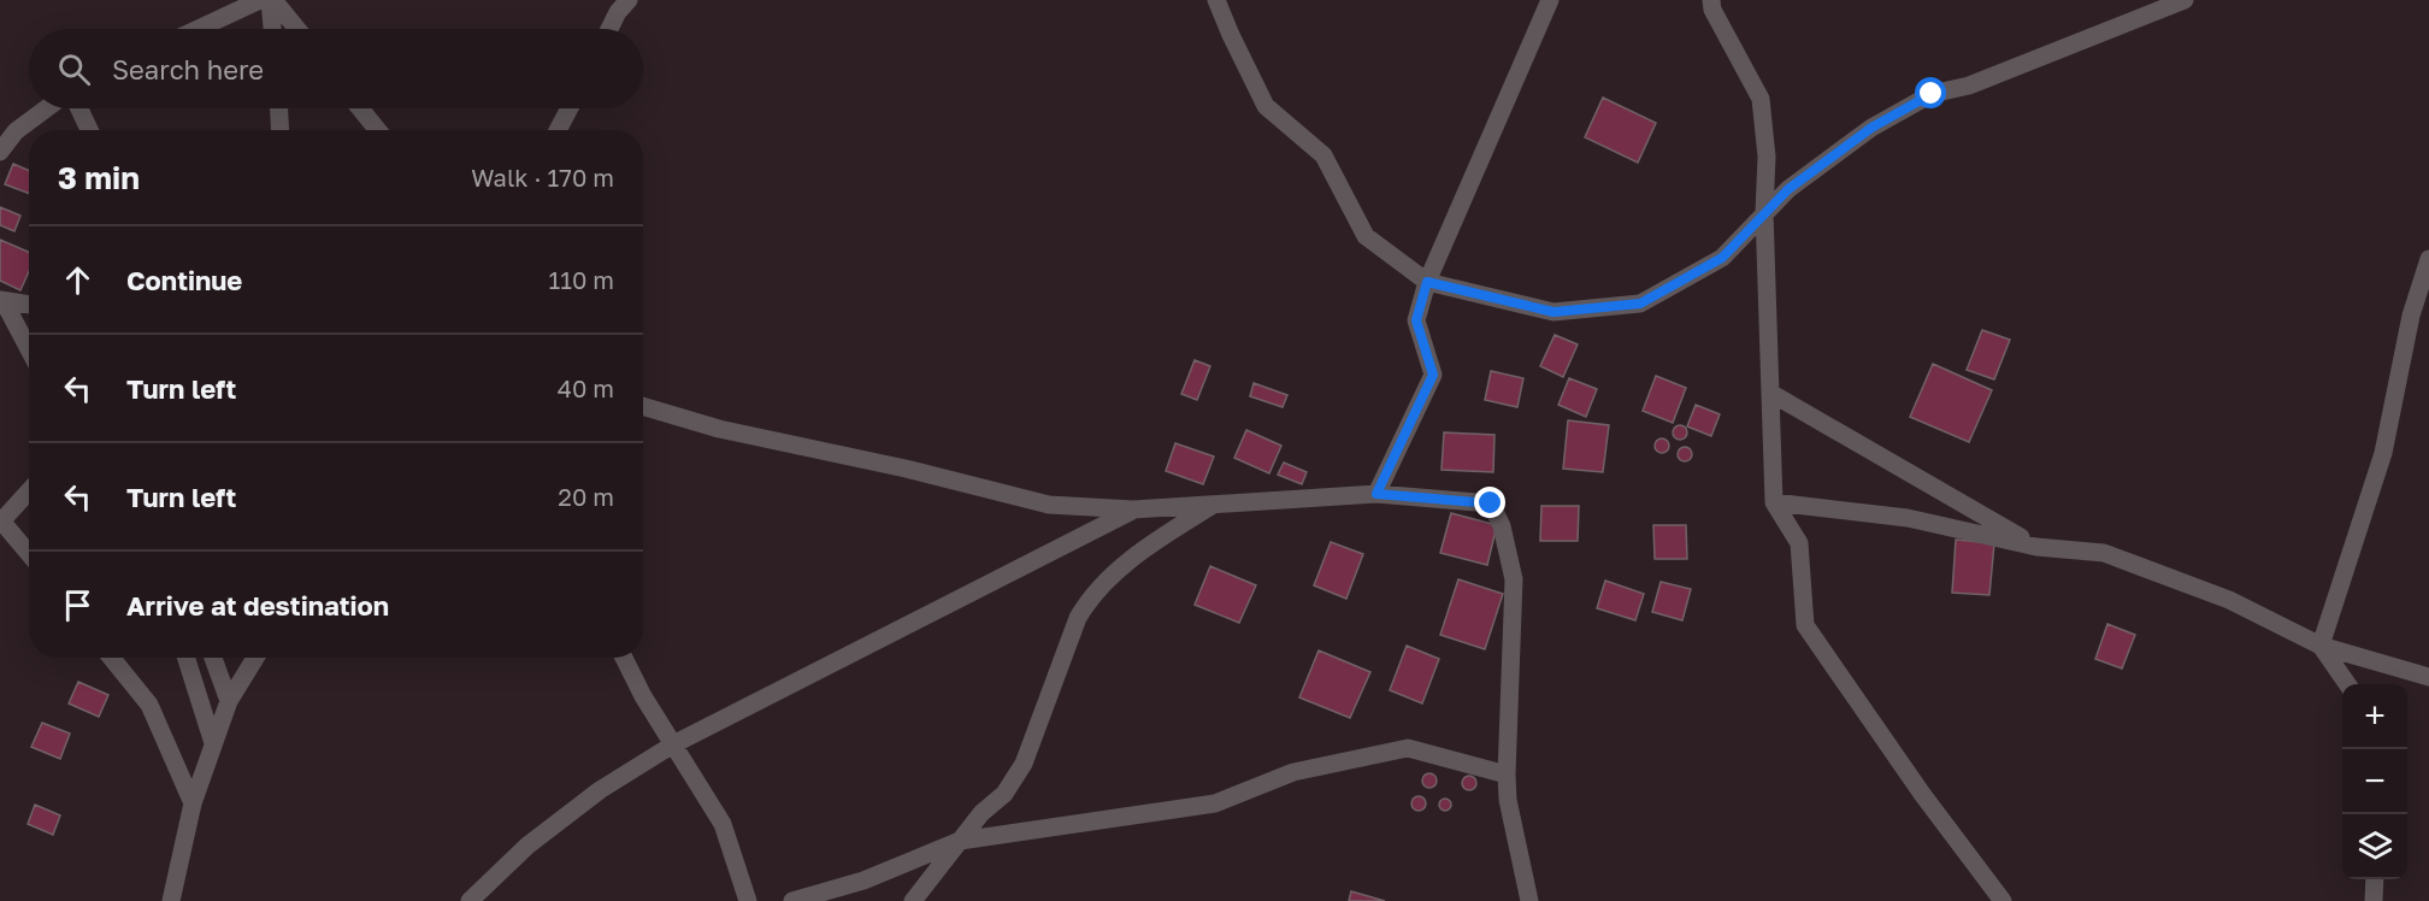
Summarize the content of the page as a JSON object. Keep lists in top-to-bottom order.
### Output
{
  "page": {
    "search": "Search here",
    "heading": ["3 min", "Walk · 170 m"],
    "list": [
      ["Continue", "110 m"],
      ["Turn left", "40 m"],
      ["Turn left", "20 m"],
      "Arrive at destination"
    ],
    "map_buttons": ["+", "−"]
  }
}
